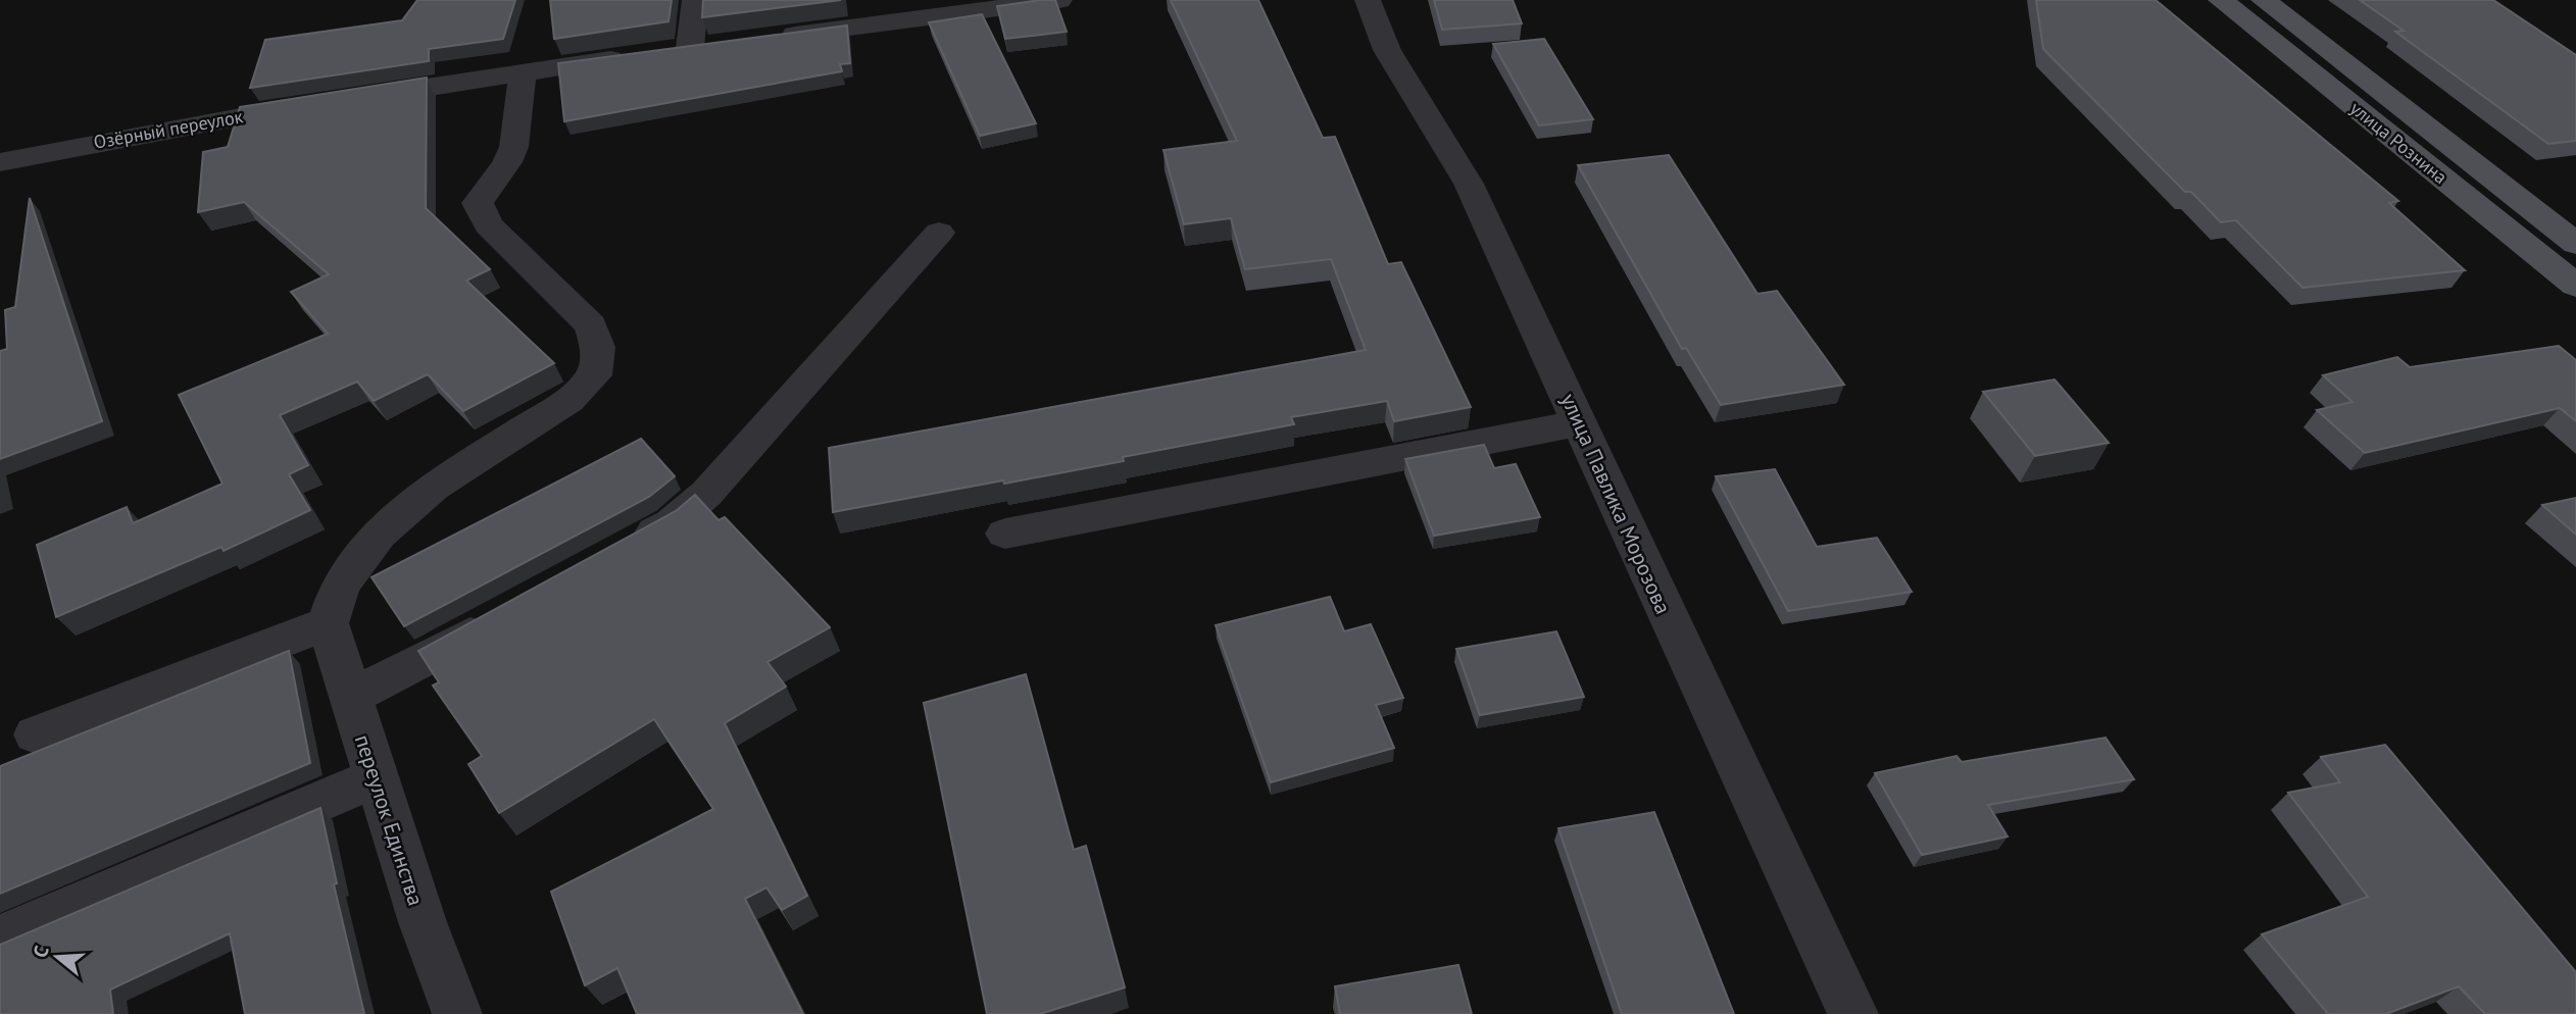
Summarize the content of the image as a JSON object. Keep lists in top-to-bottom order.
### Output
{
  "streets": {
    "main road": ["улица Рознина"],
    "street": ["Озёрный переулок", "улица Павлика Морозова", "переулок Единства"]
  },
  "north": "left"
}
